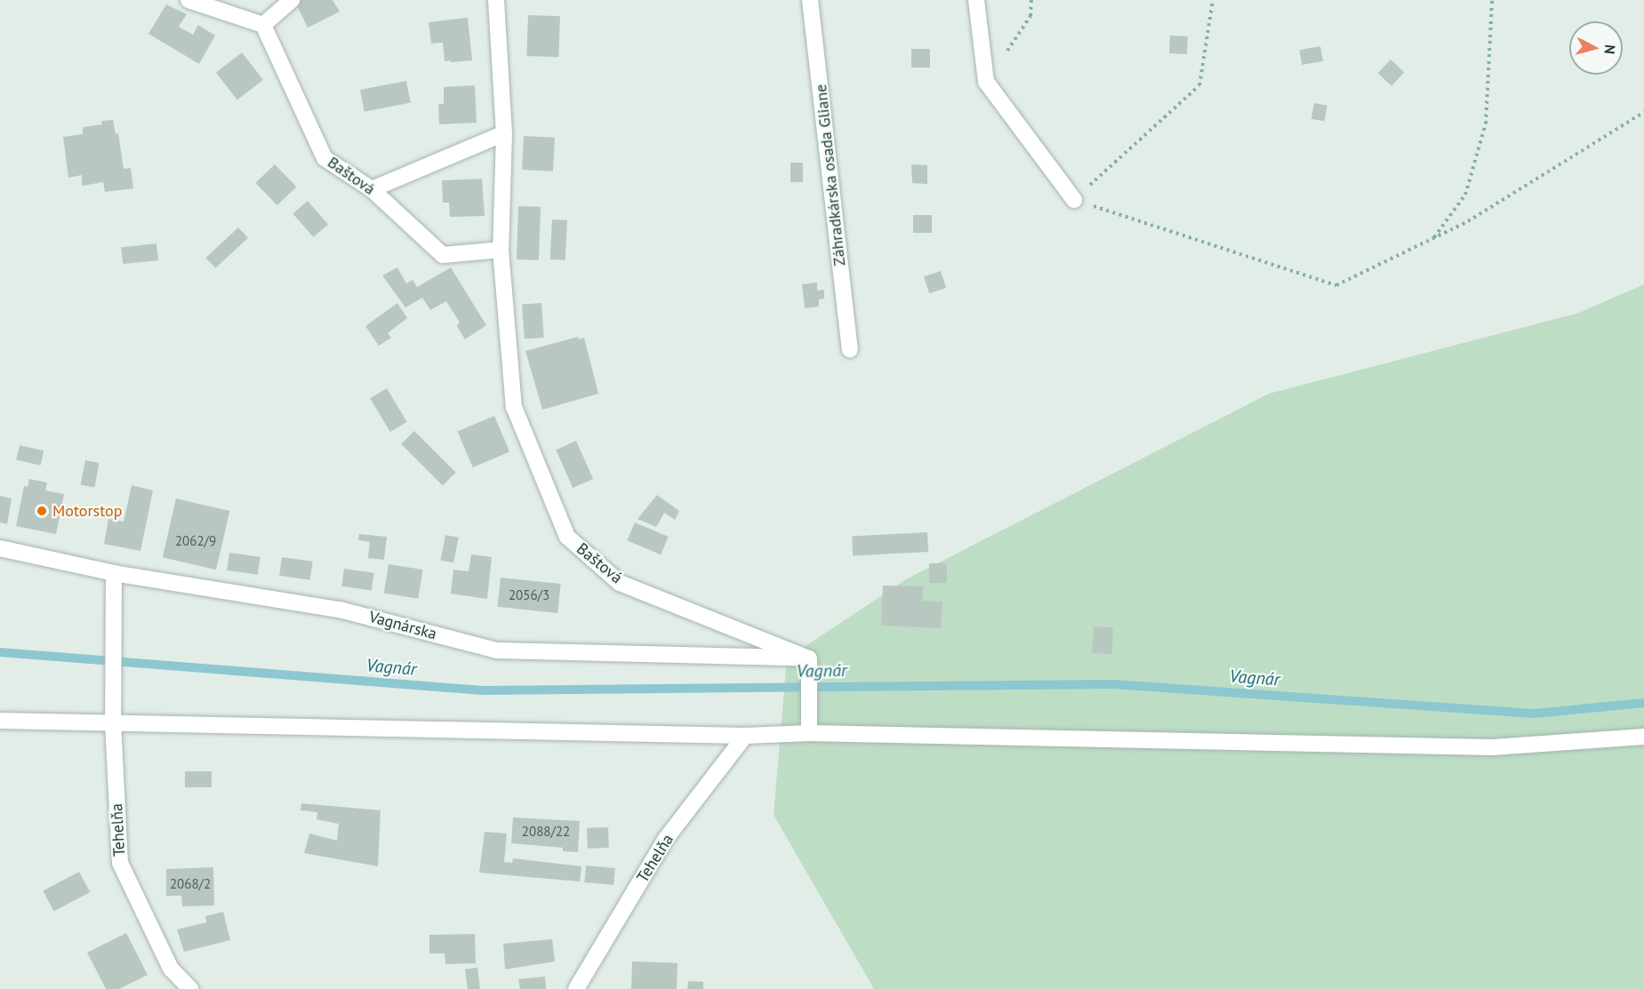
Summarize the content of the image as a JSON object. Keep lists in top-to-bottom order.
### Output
{
  "streets": {
    "street": [
      "Záhradkárska osada Gliane",
      "Baštová",
      "Vagnárska",
      "Tehelňa"
    ]
  },
  "crossings": [
    ["Baštová", "Vagnárska"],
    ["Vagnárska", "Tehelňa"]
  ],
  "water": ["Vagnár"],
  "places": ["Motorstop"],
  "house_numbers": [
    "2062/9",
    "2056/3",
    "2088/22",
    "2068/2"
  ],
  "north": "right"
}
